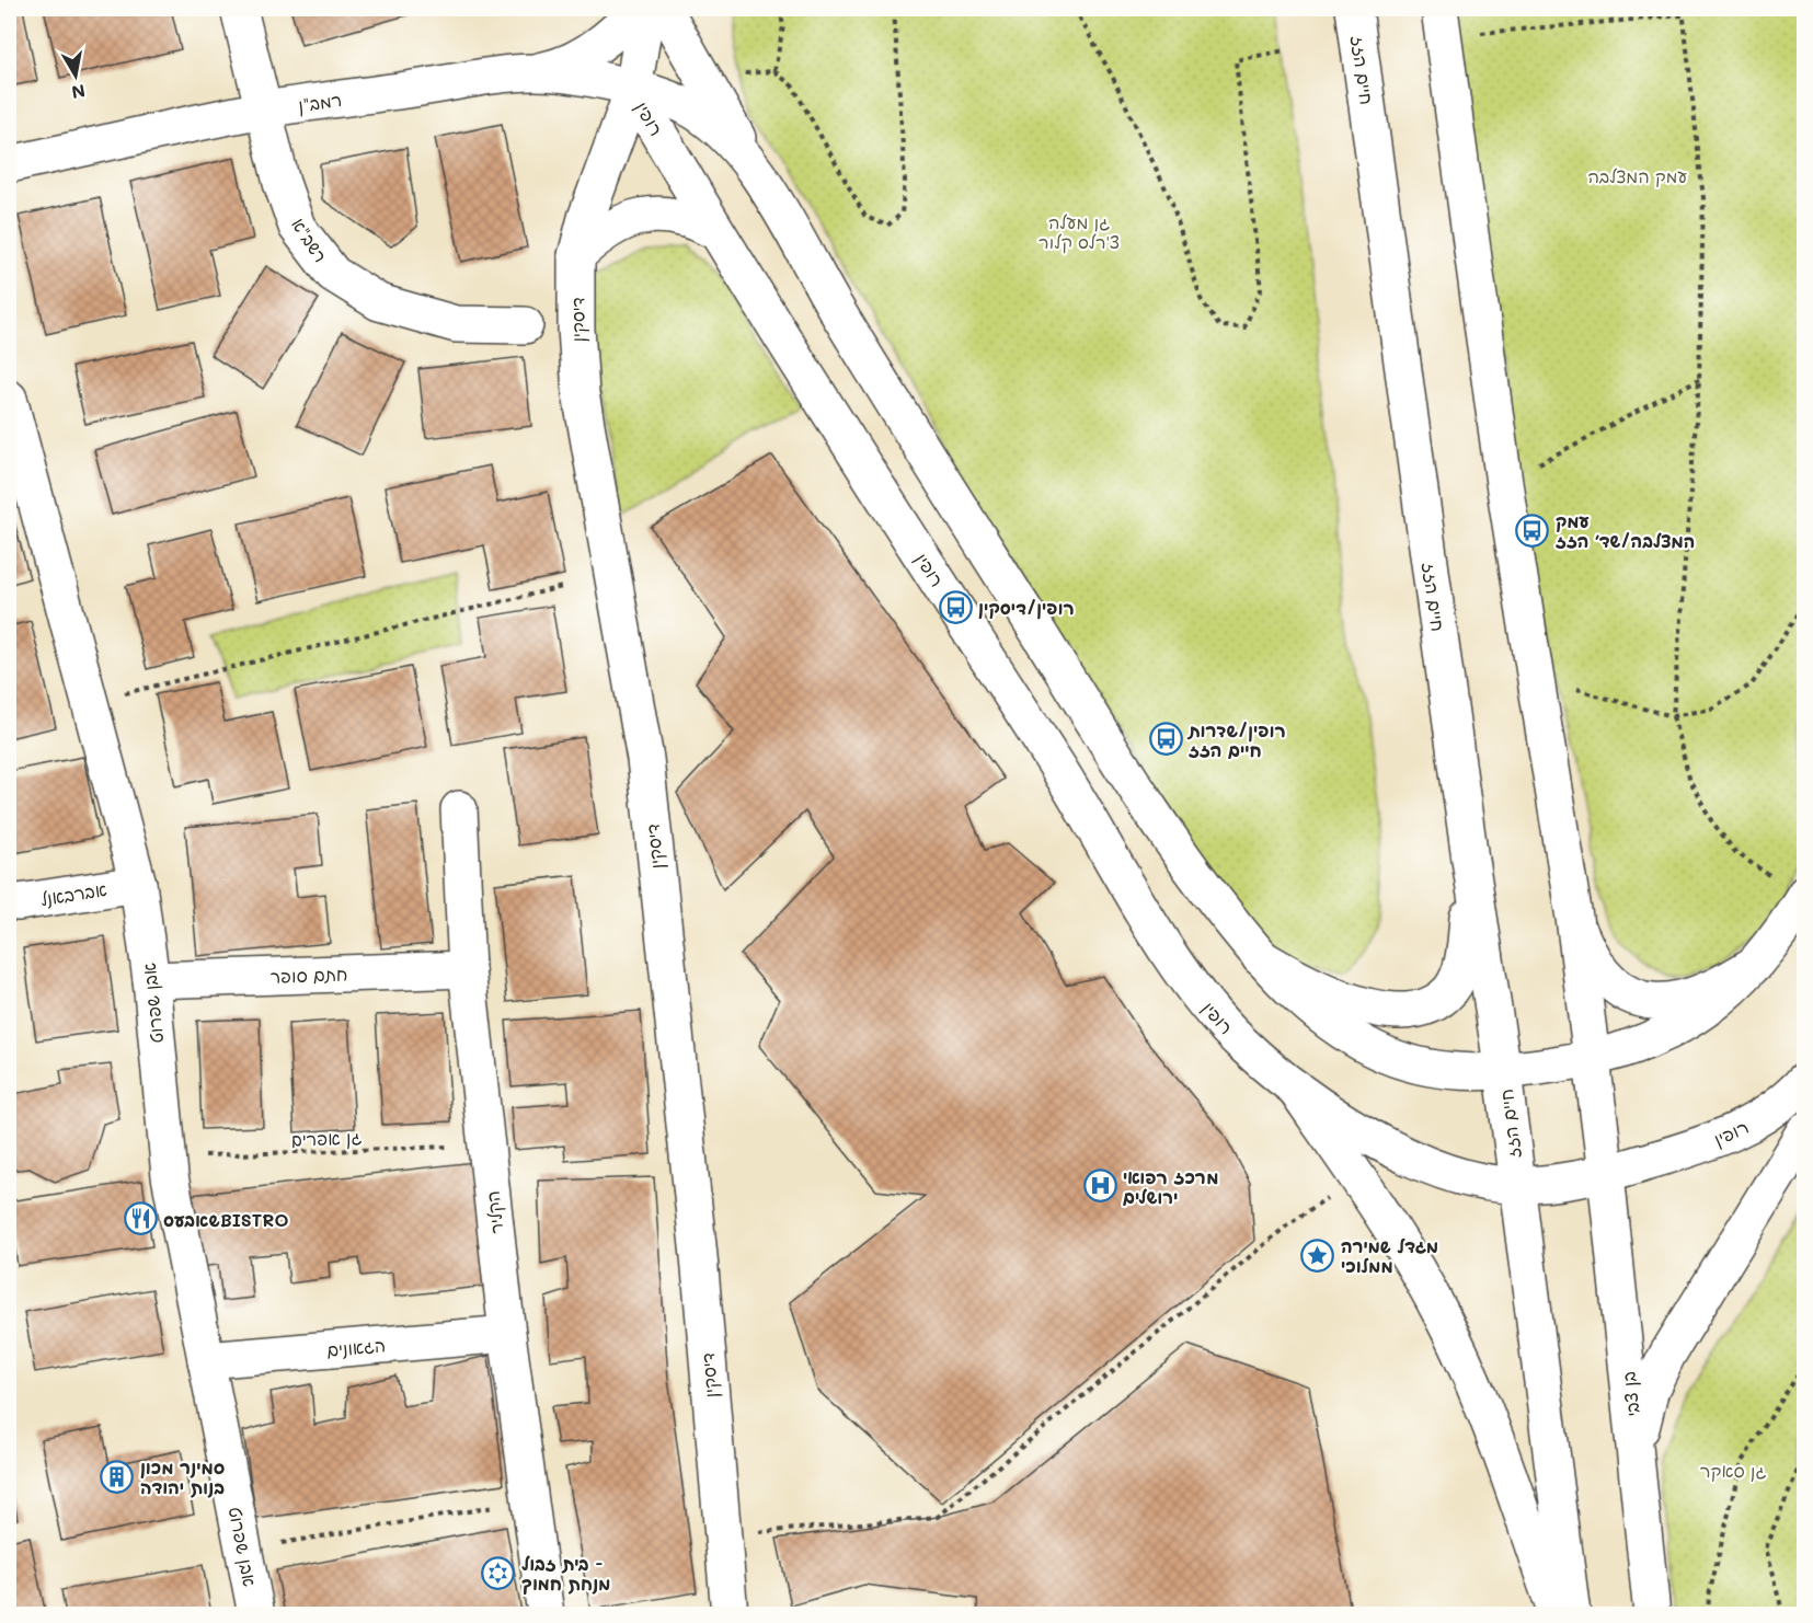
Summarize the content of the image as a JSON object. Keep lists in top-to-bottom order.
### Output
{
  "streets": {
    "street": [
      "חיים הזז",
      "רמב\"ן",
      "רופין",
      "רשב\"א",
      "דיסקין",
      "אברבאנל",
      "חתם סופר",
      "אבן שפרוט",
      "הקליר",
      "הגאונים",
      "בן צבי"
    ],
    "path": ["גן אפרים"]
  },
  "crossings": [
    ["חיים הזז", "רופין"],
    ["רמב\"ן", "רופין"],
    ["רמב\"ן", "רשב\"א"],
    ["רמב\"ן", "דיסקין"],
    ["רופין", "דיסקין"],
    ["רופין", "בן צבי"],
    ["אברבאנל", "אבן שפרוט"],
    ["חתם סופר", "אבן שפרוט"],
    ["חתם סופר", "הקליר"],
    ["אבן שפרוט", "גן אפרים"],
    ["אבן שפרוט", "הגאונים"],
    ["גן אפרים", "הקליר"],
    ["הקליר", "הגאונים"]
  ],
  "parks": ["עמק המצלבה", "גן מעלה צ'רלס קלור", "גן סאקר"],
  "places": {
    "bus stop": ["עמק המצלבה/שד׳ הזז", "רופין/דיסקין", "רופין/שדרות חיים הזז"],
    "hospital": ["מרכז רפואי ירושלים"],
    "restaurant": ["שאבעסBISTRO"],
    "place": ["מגדל שמירה ממלוכי"],
    "building": ["סמינר מכון בנות יהודה"],
    "synagogue": ["בית זבול - מנחת חמוך"]
  },
  "north": "bottom"
}
